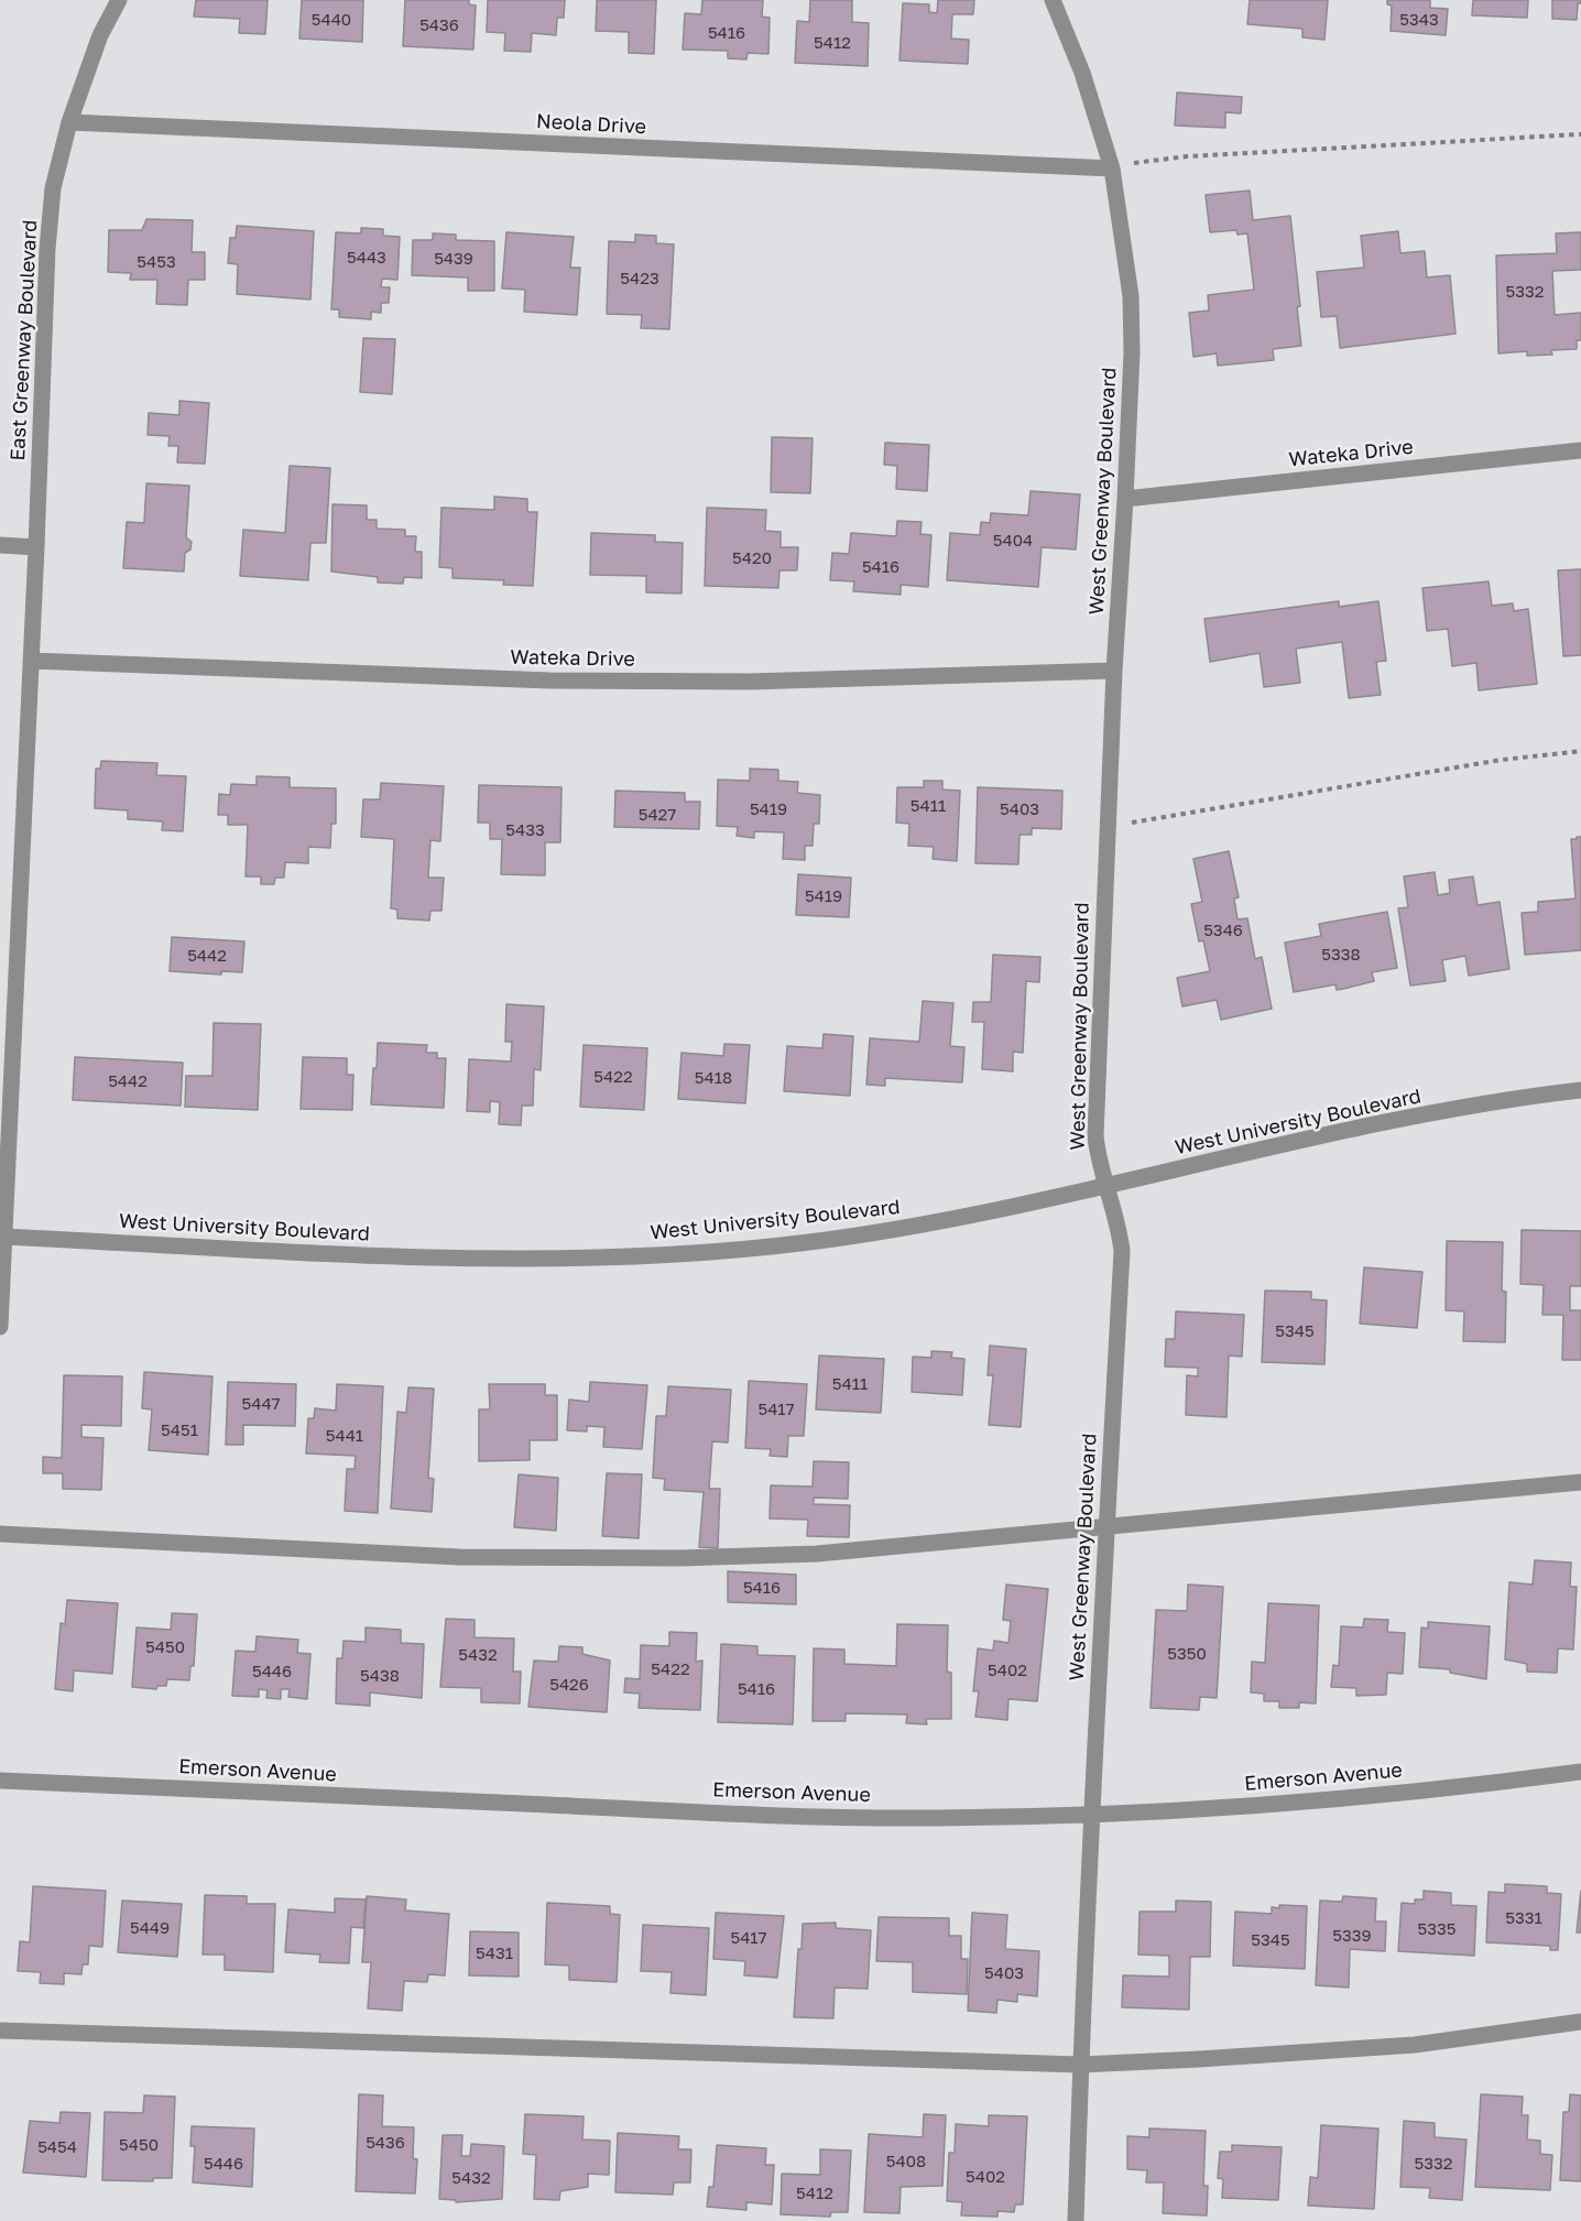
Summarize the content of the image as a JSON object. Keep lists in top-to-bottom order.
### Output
{
  "streets": {
    "street": [
      "Neola Drive",
      "East Greenway Boulevard",
      "Wateka Drive",
      "West Greenway Boulevard",
      "West University Boulevard",
      "Emerson Avenue"
    ]
  },
  "crossings": [
    ["Neola Drive", "East Greenway Boulevard"],
    ["Neola Drive", "West Greenway Boulevard"],
    ["East Greenway Boulevard", "Wateka Drive"],
    ["East Greenway Boulevard", "West University Boulevard"],
    ["Wateka Drive", "West Greenway Boulevard"],
    ["West Greenway Boulevard", "West University Boulevard"],
    ["West Greenway Boulevard", "Emerson Avenue"]
  ],
  "house_numbers": [
    "5440",
    "5343",
    "5436",
    "5416",
    "5412",
    "5443",
    "5439",
    "5453",
    "5423",
    "5332",
    "5404",
    "5420",
    "5416",
    "5411",
    "5419",
    "5403",
    "5427",
    "5433",
    "5419",
    "5346",
    "5338",
    "5442",
    "5422",
    "5418",
    "5442",
    "5345",
    "5411",
    "5447",
    "5417",
    "5451",
    "5441",
    "5416",
    "5450",
    "5350",
    "5432",
    "5422",
    "5402",
    "5446",
    "5438",
    "5426",
    "5416",
    "5331",
    "5449",
    "5335",
    "5339",
    "5417",
    "5345",
    "5431",
    "5403",
    "5436",
    "5450",
    "5454",
    "5408",
    "5446",
    "5332",
    "5402",
    "5432",
    "5412"
  ]
}
